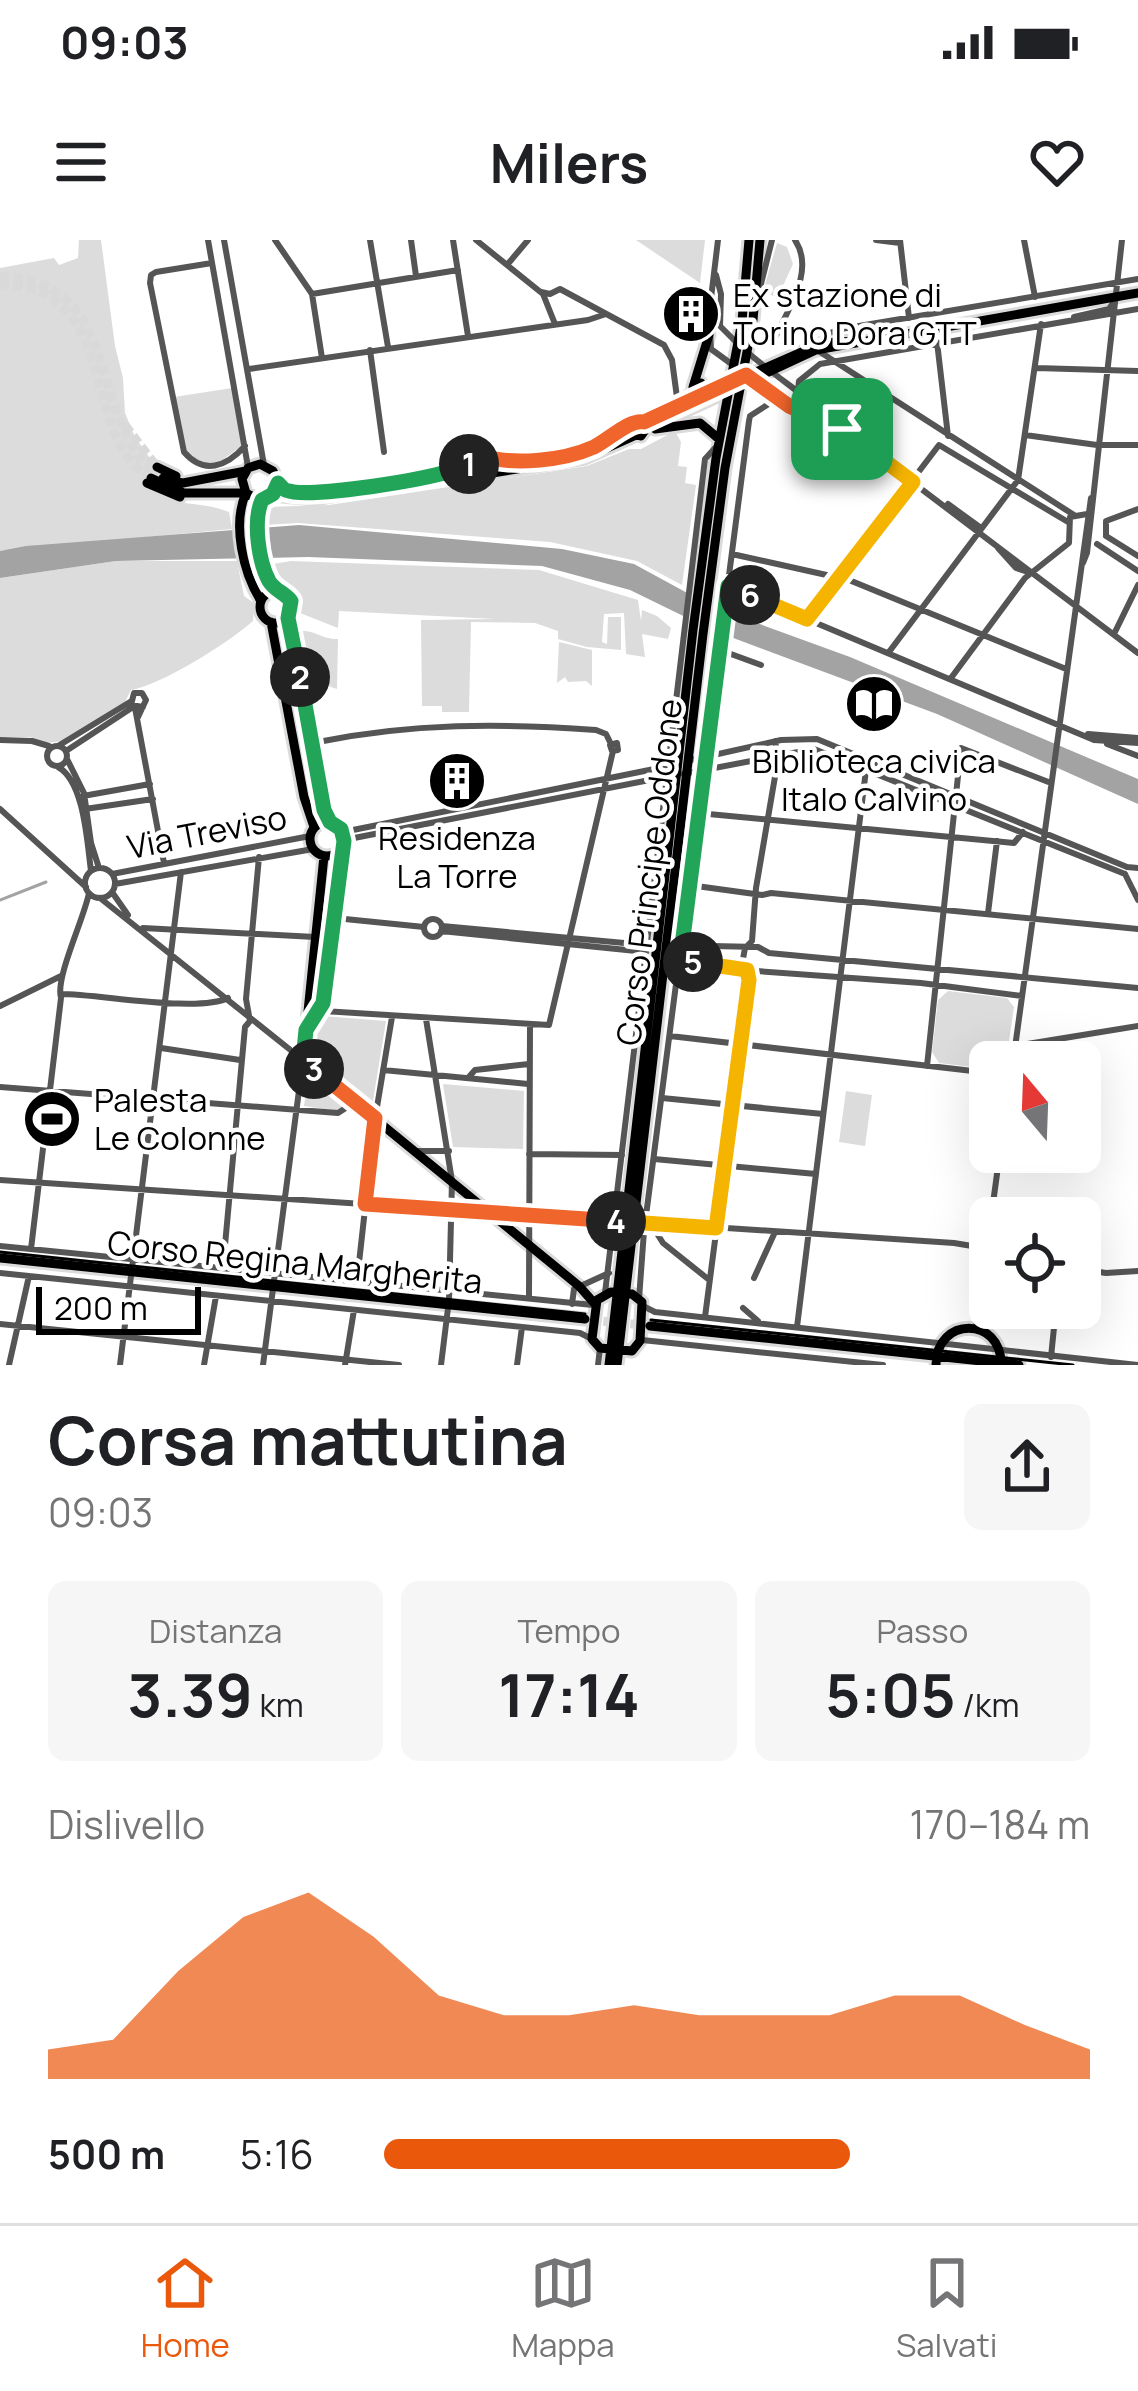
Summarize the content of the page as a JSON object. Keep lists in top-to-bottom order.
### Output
{
  "streets": {
    "main road": ["Corso Principe Oddone", "Corso Regina Margherita"],
    "street": ["Via Treviso"]
  },
  "crossings": [
    ["Corso Principe Oddone", "Corso Regina Margherita"]
  ],
  "places": {
    "building": ["Ex stazione di Torino Dora GTT", "Residenza La Torre"],
    "library": ["Biblioteca civica Italo Calvino"],
    "sports": ["Palesta Le Colonne"]
  },
  "scale_bar": "200 m",
  "north": "top",
  "page": {
    "status": "09:03",
    "header": "Milers",
    "pins": [
      "1",
      "6",
      "2",
      "5",
      "3",
      "4"
    ],
    "scale": "200 m",
    "heading": ["Corsa mattutina", "09:03"],
    "stats": [
      ["Distanza", "3.39 km"],
      ["Tempo", "17:14"],
      ["Passo", "5:05 /km"]
    ],
    "chart": ["Dislivello", "170–184 m"],
    "list": [
      {
        "name": "500 m",
        "note": "5:16"
      }
    ],
    "tabs": ["Home", "Mappa", "Salvati"]
  }
}
